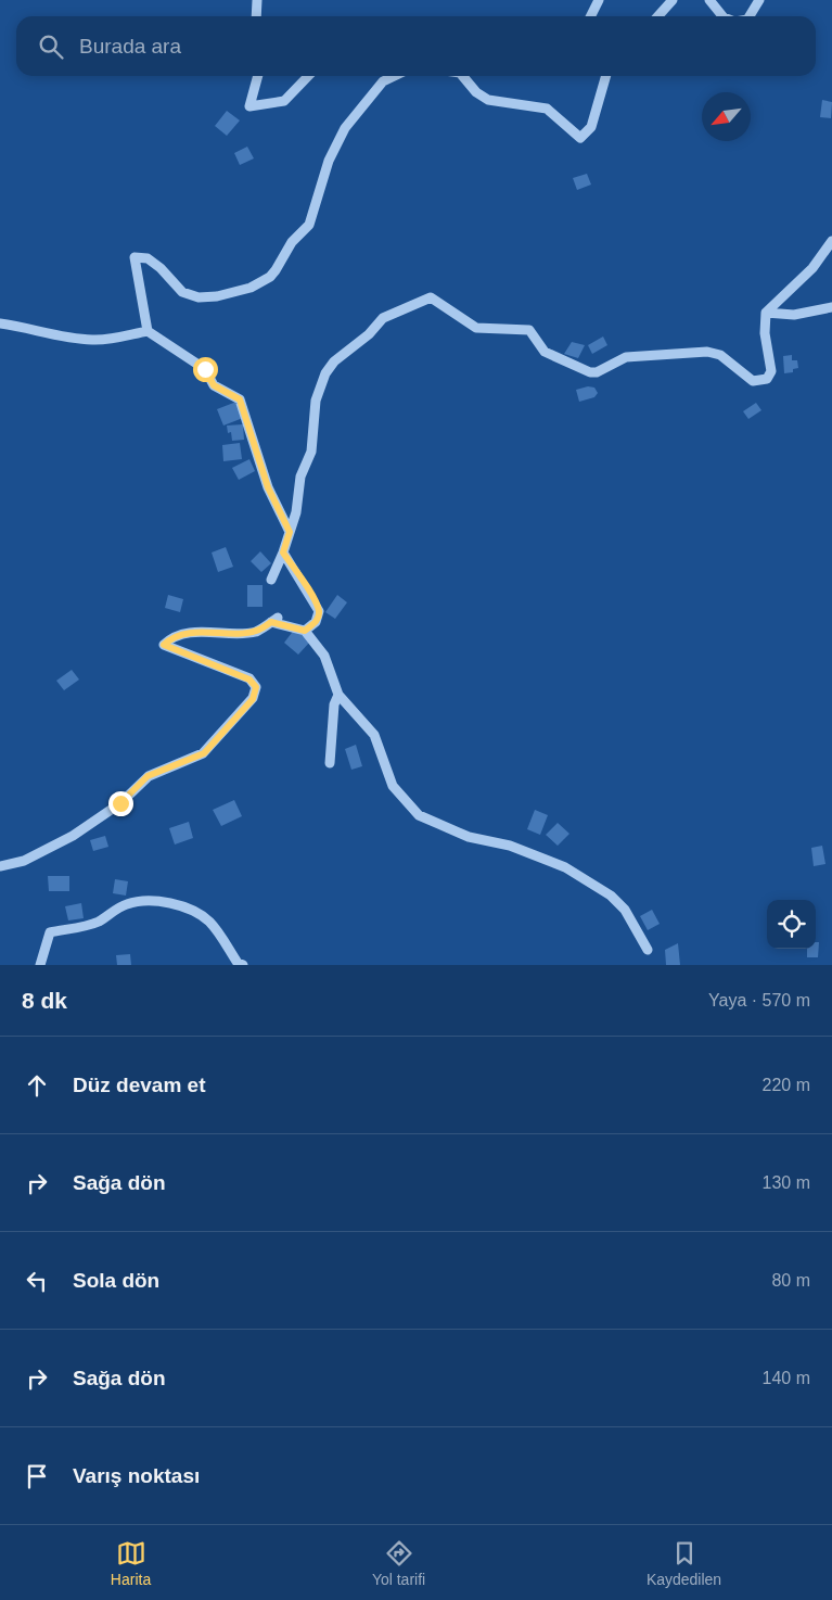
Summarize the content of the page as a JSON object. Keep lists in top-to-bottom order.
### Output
{
  "north": "bottom left",
  "page": {
    "search": "Burada ara",
    "heading": ["8 dk", "Yaya · 570 m"],
    "list": [
      ["Düz devam et", "220 m"],
      ["Sağa dön", "130 m"],
      ["Sola dön", "80 m"],
      ["Sağa dön", "140 m"],
      "Varış noktası"
    ],
    "nav": ["Harita", "Yol tarifi", "Kaydedilen"]
  }
}
